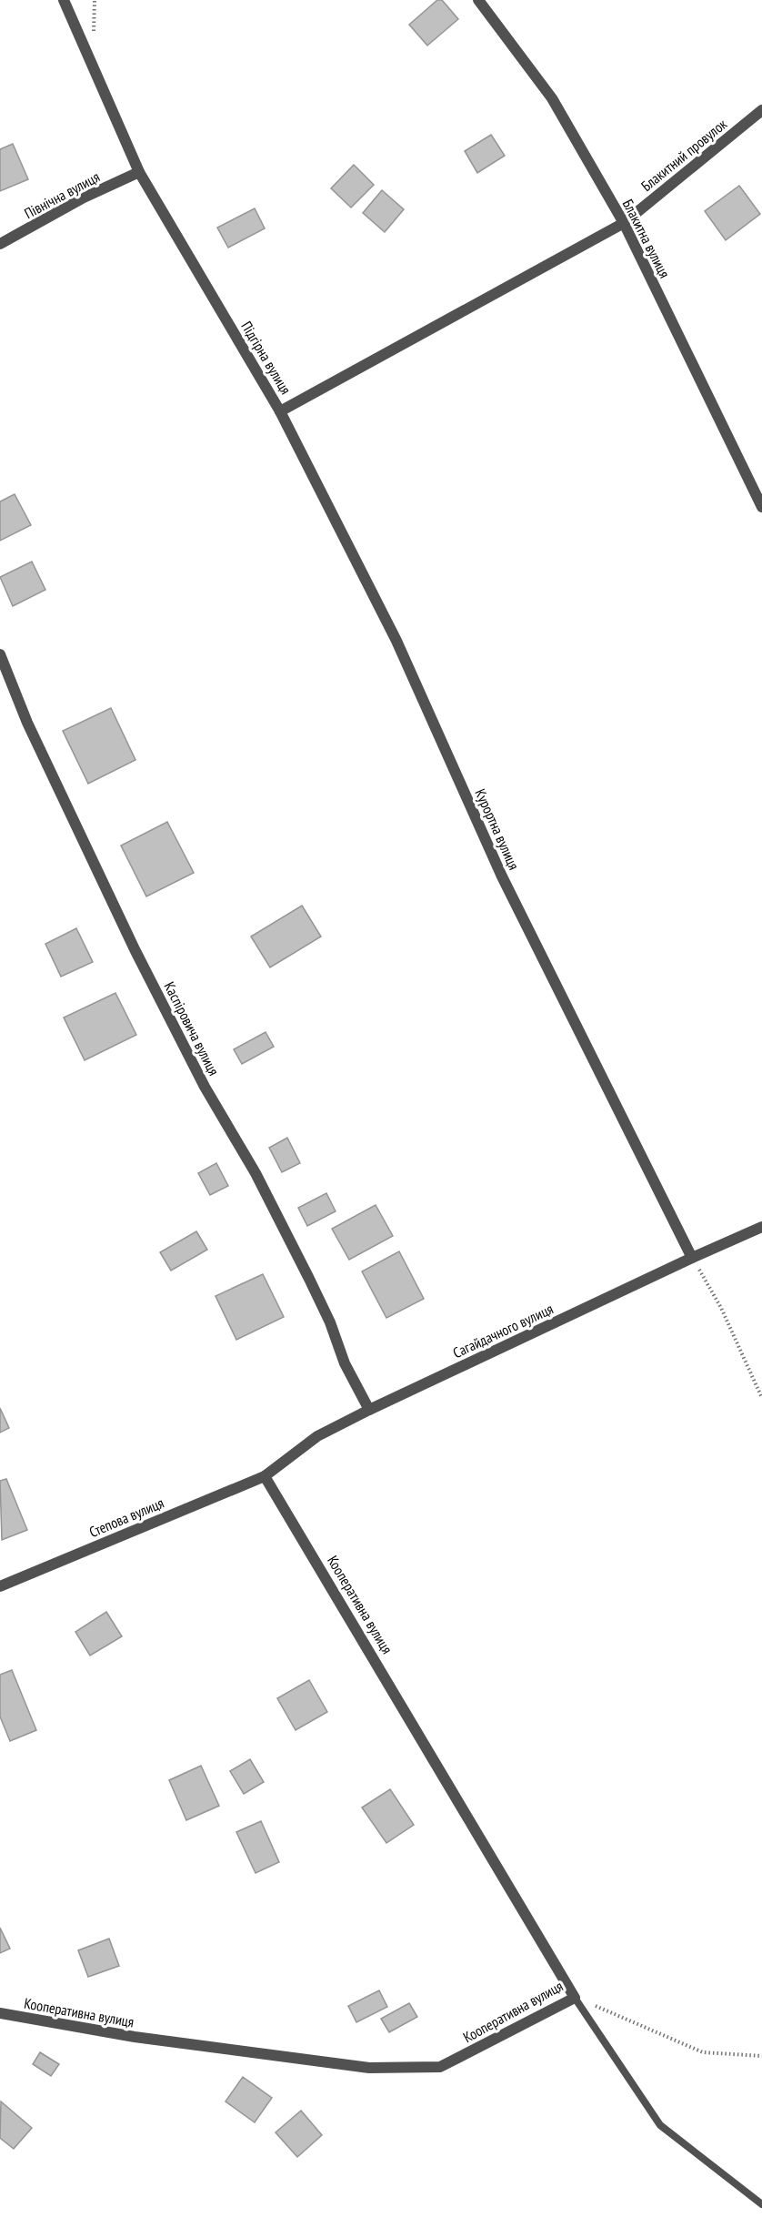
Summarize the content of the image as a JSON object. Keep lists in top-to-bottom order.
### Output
{
  "streets": {
    "street": [
      "Блакитний провулок",
      "Північна вулиця",
      "Блакитна вулиця",
      "Підгірна вулиця",
      "Курортна вулиця",
      "Каспіровича вулиця",
      "Сагайдачного вулиця",
      "Степова вулиця",
      "Кооперативна вулиця"
    ]
  },
  "crossings": [
    ["Блакитний провулок", "Блакитна вулиця"],
    ["Блакитний провулок", "Підгірна вулиця"],
    ["Північна вулиця", "Підгірна вулиця"],
    ["Блакитна вулиця", "Підгірна вулиця"],
    ["Підгірна вулиця", "Курортна вулиця"],
    ["Курортна вулиця", "Сагайдачного вулиця"],
    ["Каспіровича вулиця", "Сагайдачного вулиця"],
    ["Сагайдачного вулиця", "Степова вулиця"],
    ["Сагайдачного вулиця", "Кооперативна вулиця"],
    ["Степова вулиця", "Кооперативна вулиця"]
  ]
}
